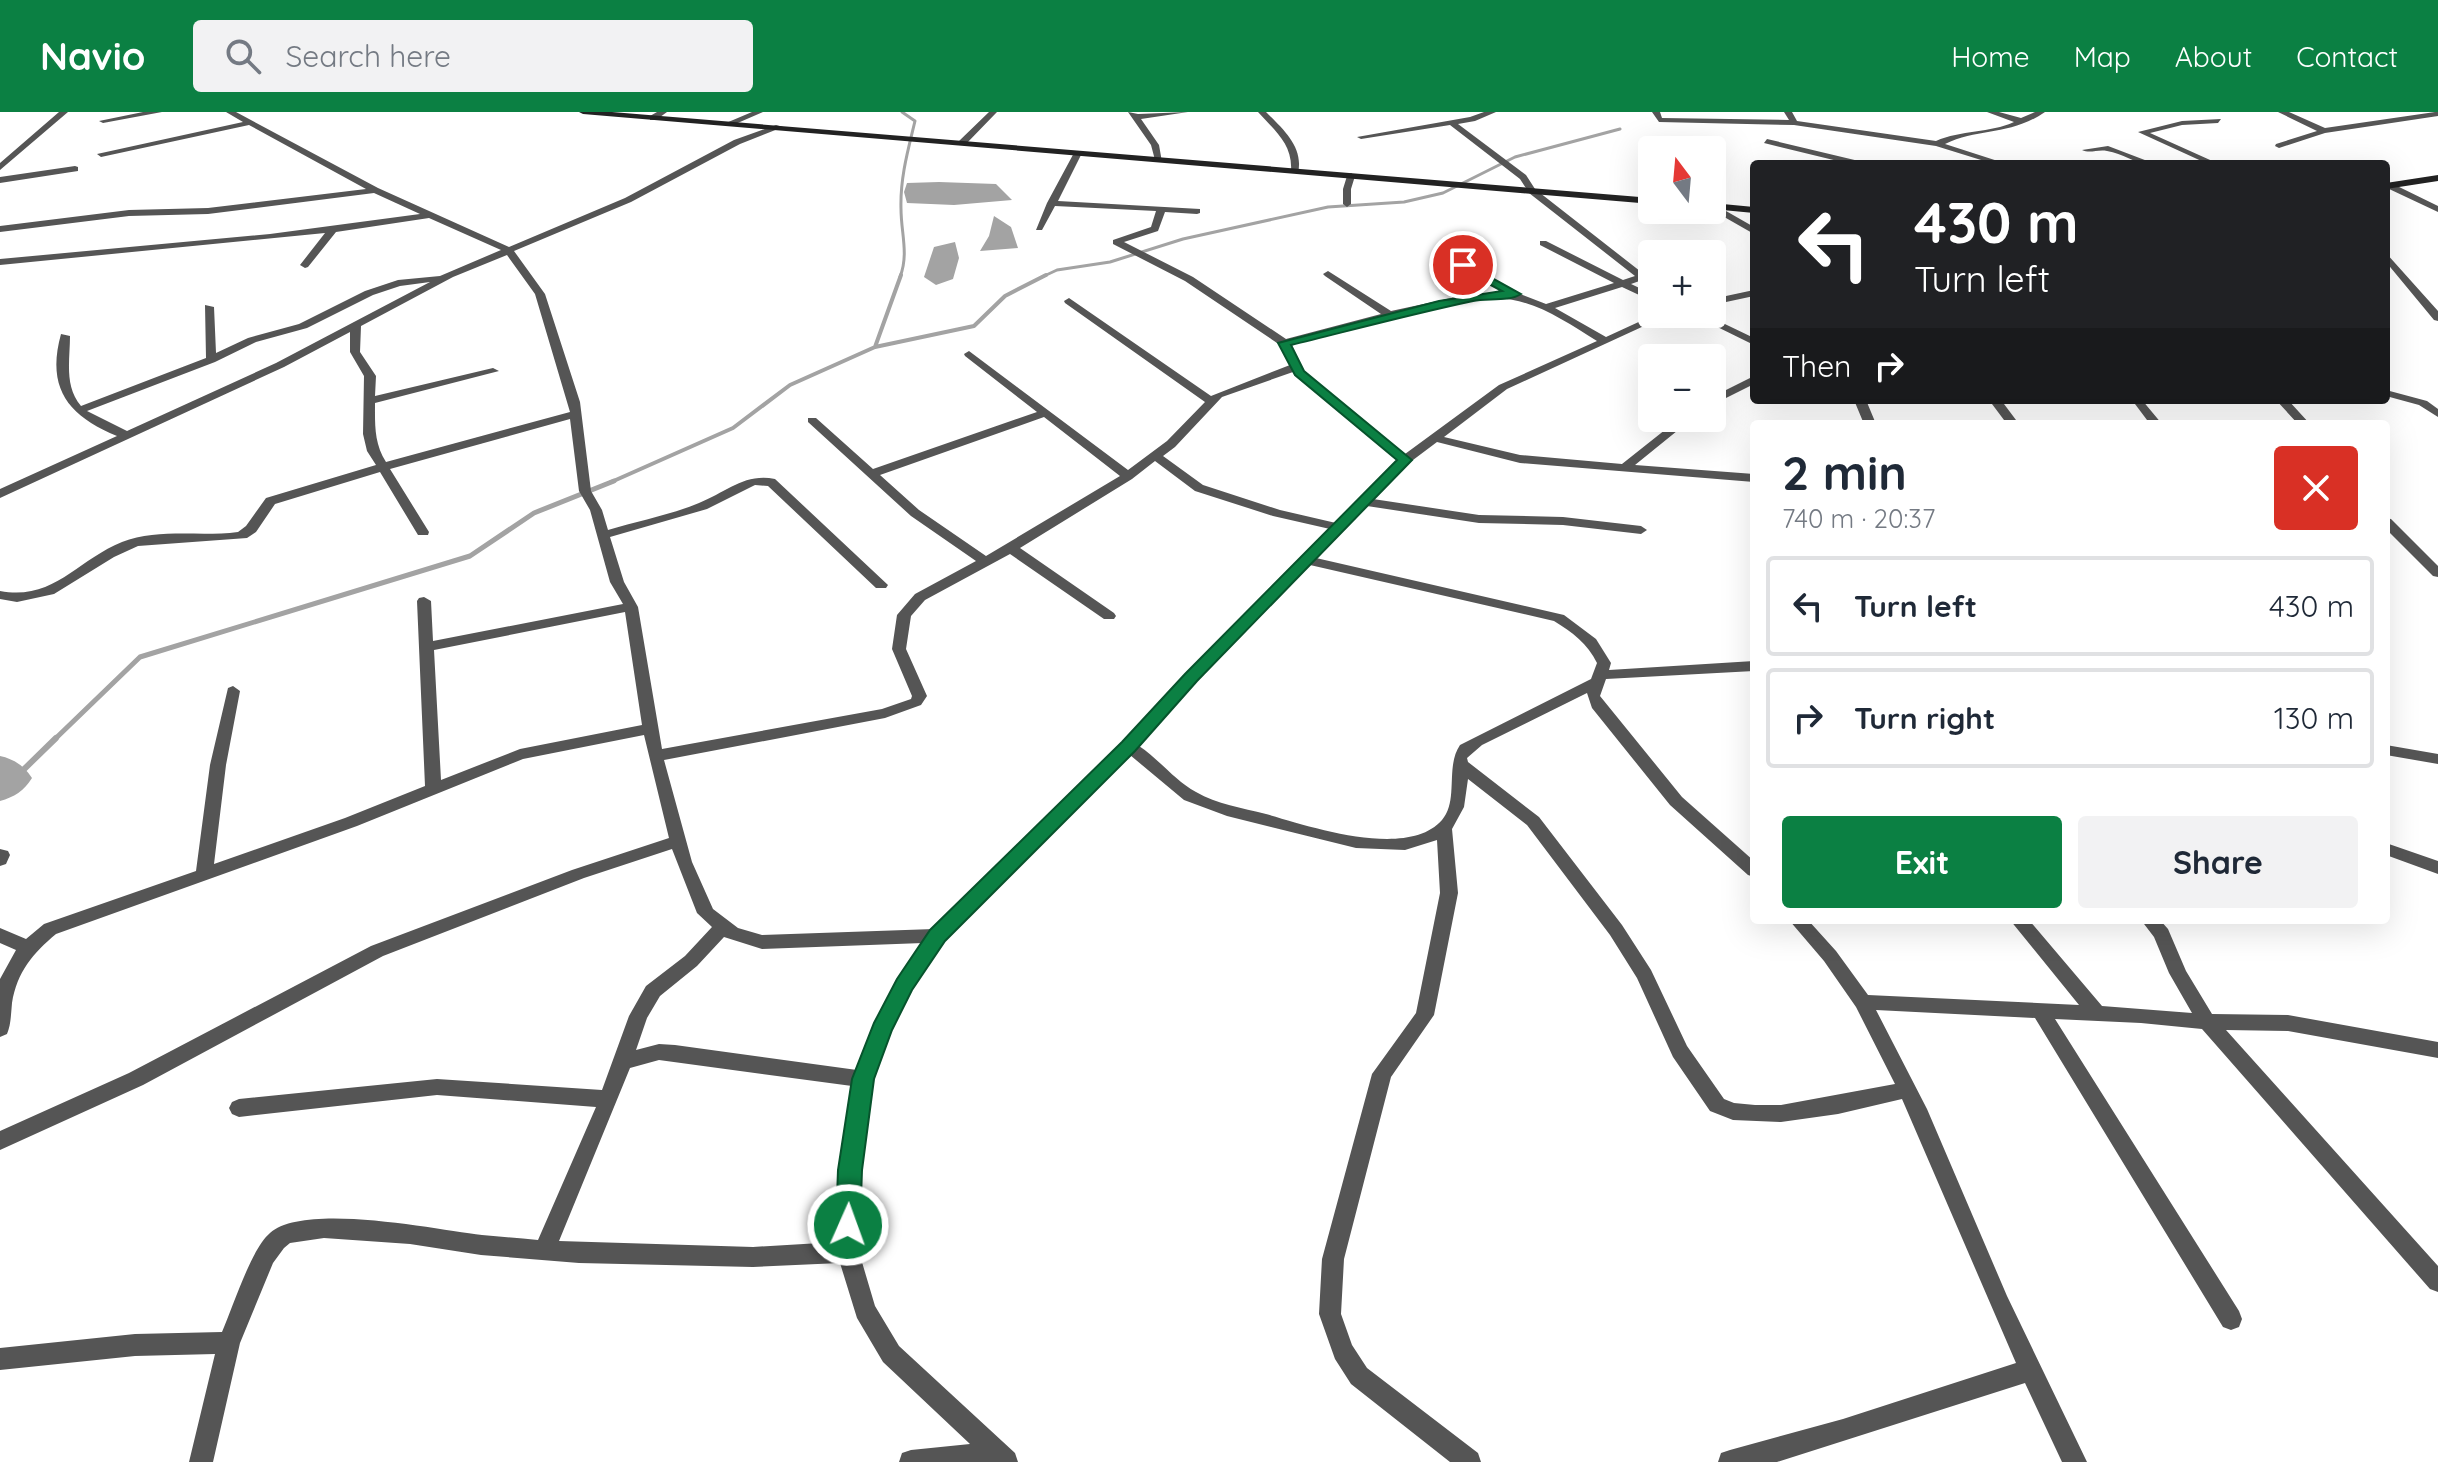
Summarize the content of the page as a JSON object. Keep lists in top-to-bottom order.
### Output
{
  "north": "top",
  "page": {
    "header": "Navio",
    "search": "Search here",
    "nav": [
      "Home",
      "Map",
      "About",
      "Contact"
    ],
    "map_buttons": ["+", "−"],
    "turn": ["430 m", "Turn left"],
    "then": "Then",
    "heading": ["2 min", "740 m · 20:37"],
    "list": [
      {
        "name": "Turn left",
        "value": "430 m"
      },
      {
        "name": "Turn right",
        "value": "130 m"
      }
    ],
    "buttons": ["Exit", "Share"]
  }
}
